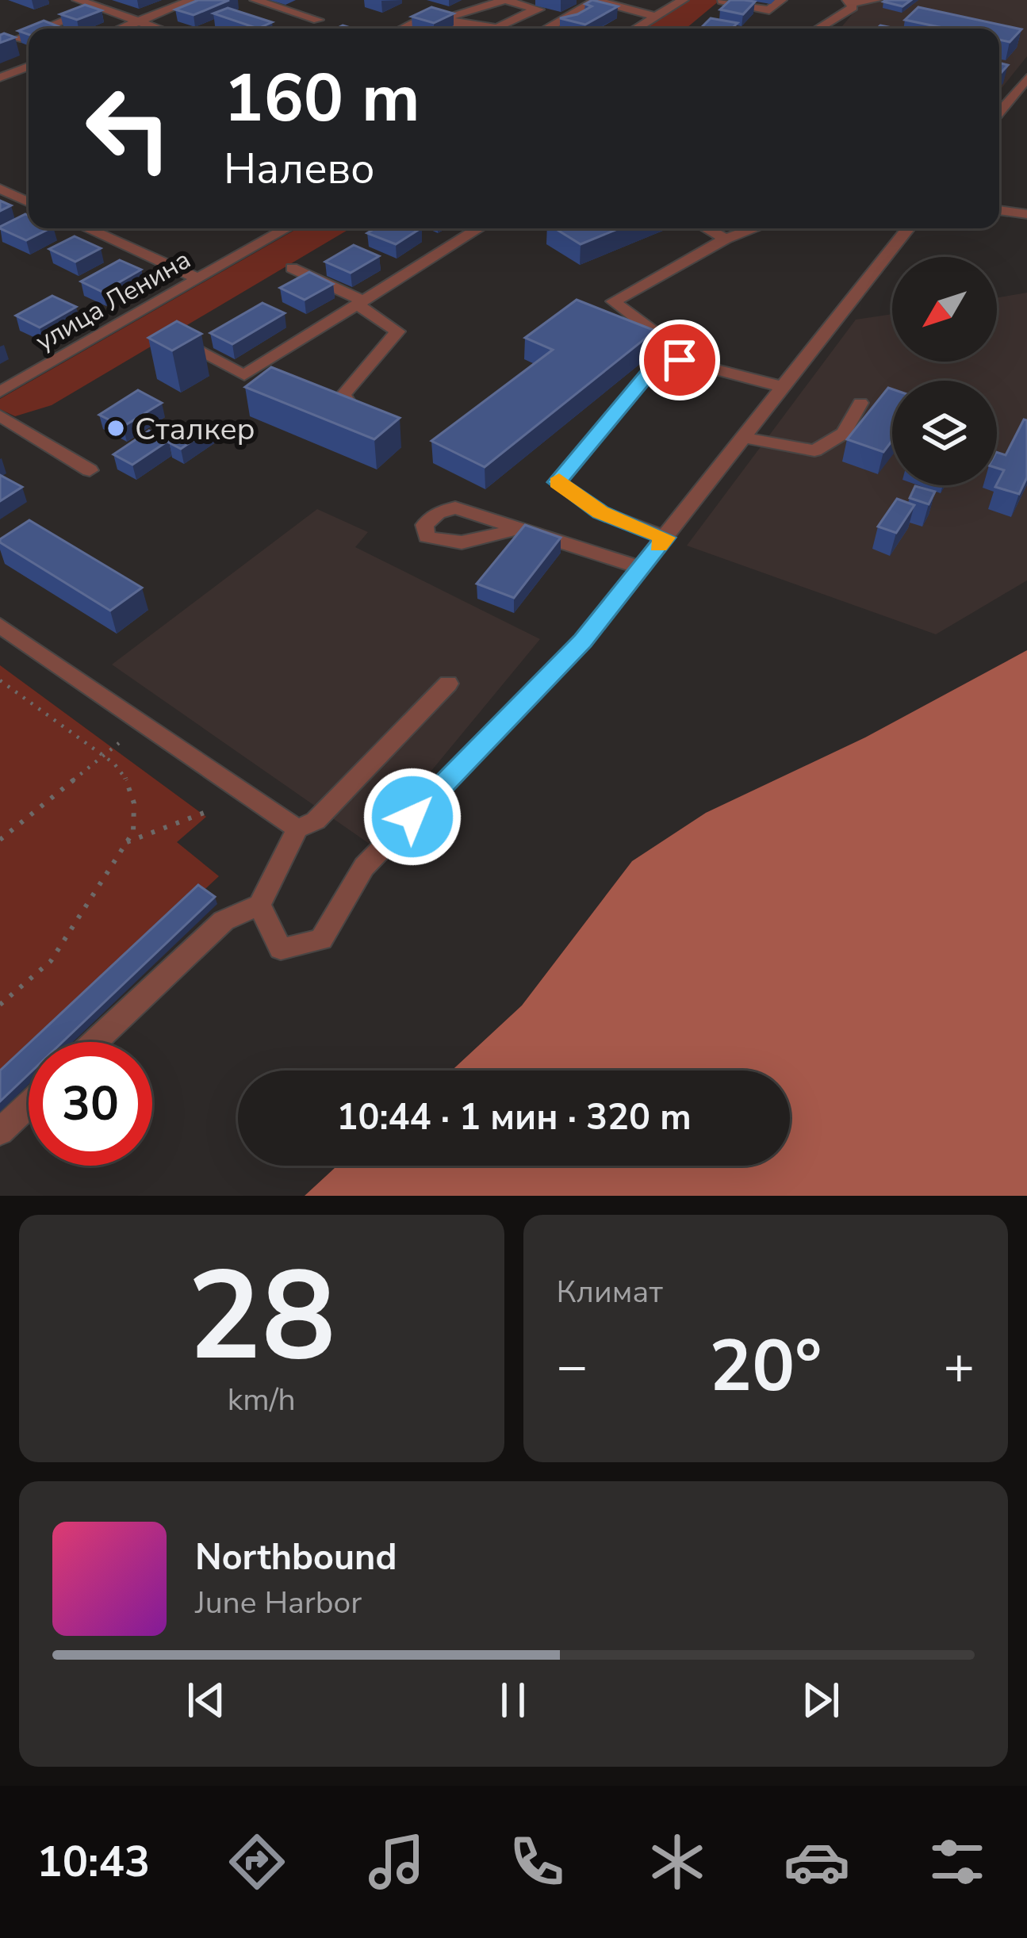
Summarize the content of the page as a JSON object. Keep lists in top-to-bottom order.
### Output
{
  "streets": {
    "street": ["улица Ленина"]
  },
  "places": ["Сталкер"],
  "north": "bottom left",
  "page": {
    "turn": ["160 m", "Налево"],
    "limit": "30",
    "trip": "10:44 · 1 мин · 320 m",
    "tile": [
      ["28", "km/h"],
      "Климат"
    ],
    "heat": ["−", "20°", "+"],
    "song": ["Northbound", "June Harbor"],
    "tabs": "10:43"
  }
}
